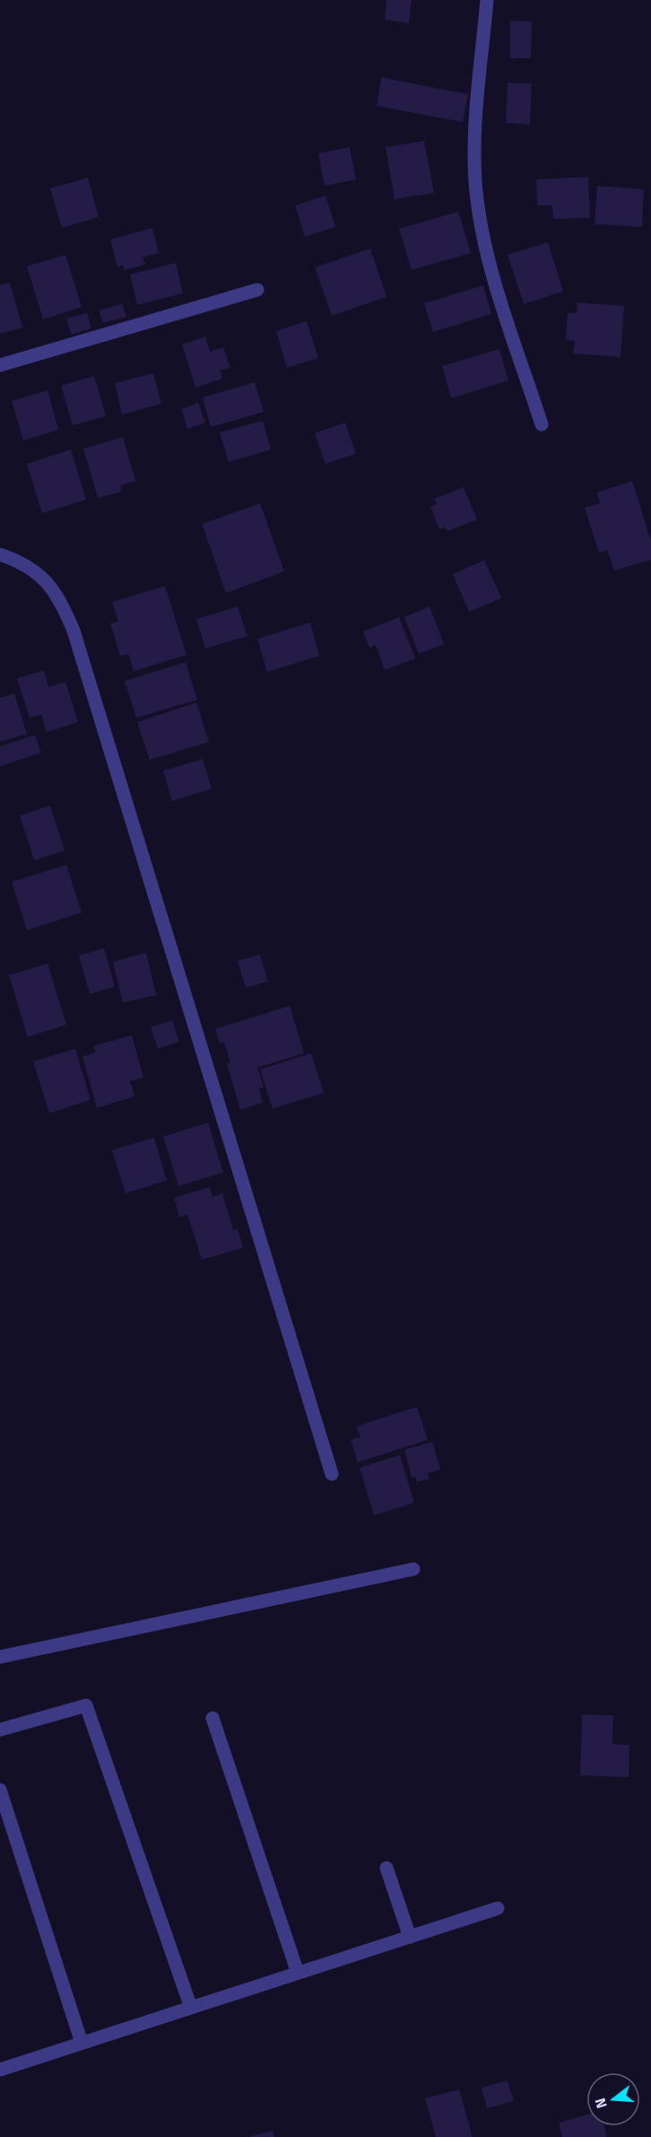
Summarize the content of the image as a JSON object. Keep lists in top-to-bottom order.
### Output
{
  "north": "left"
}
